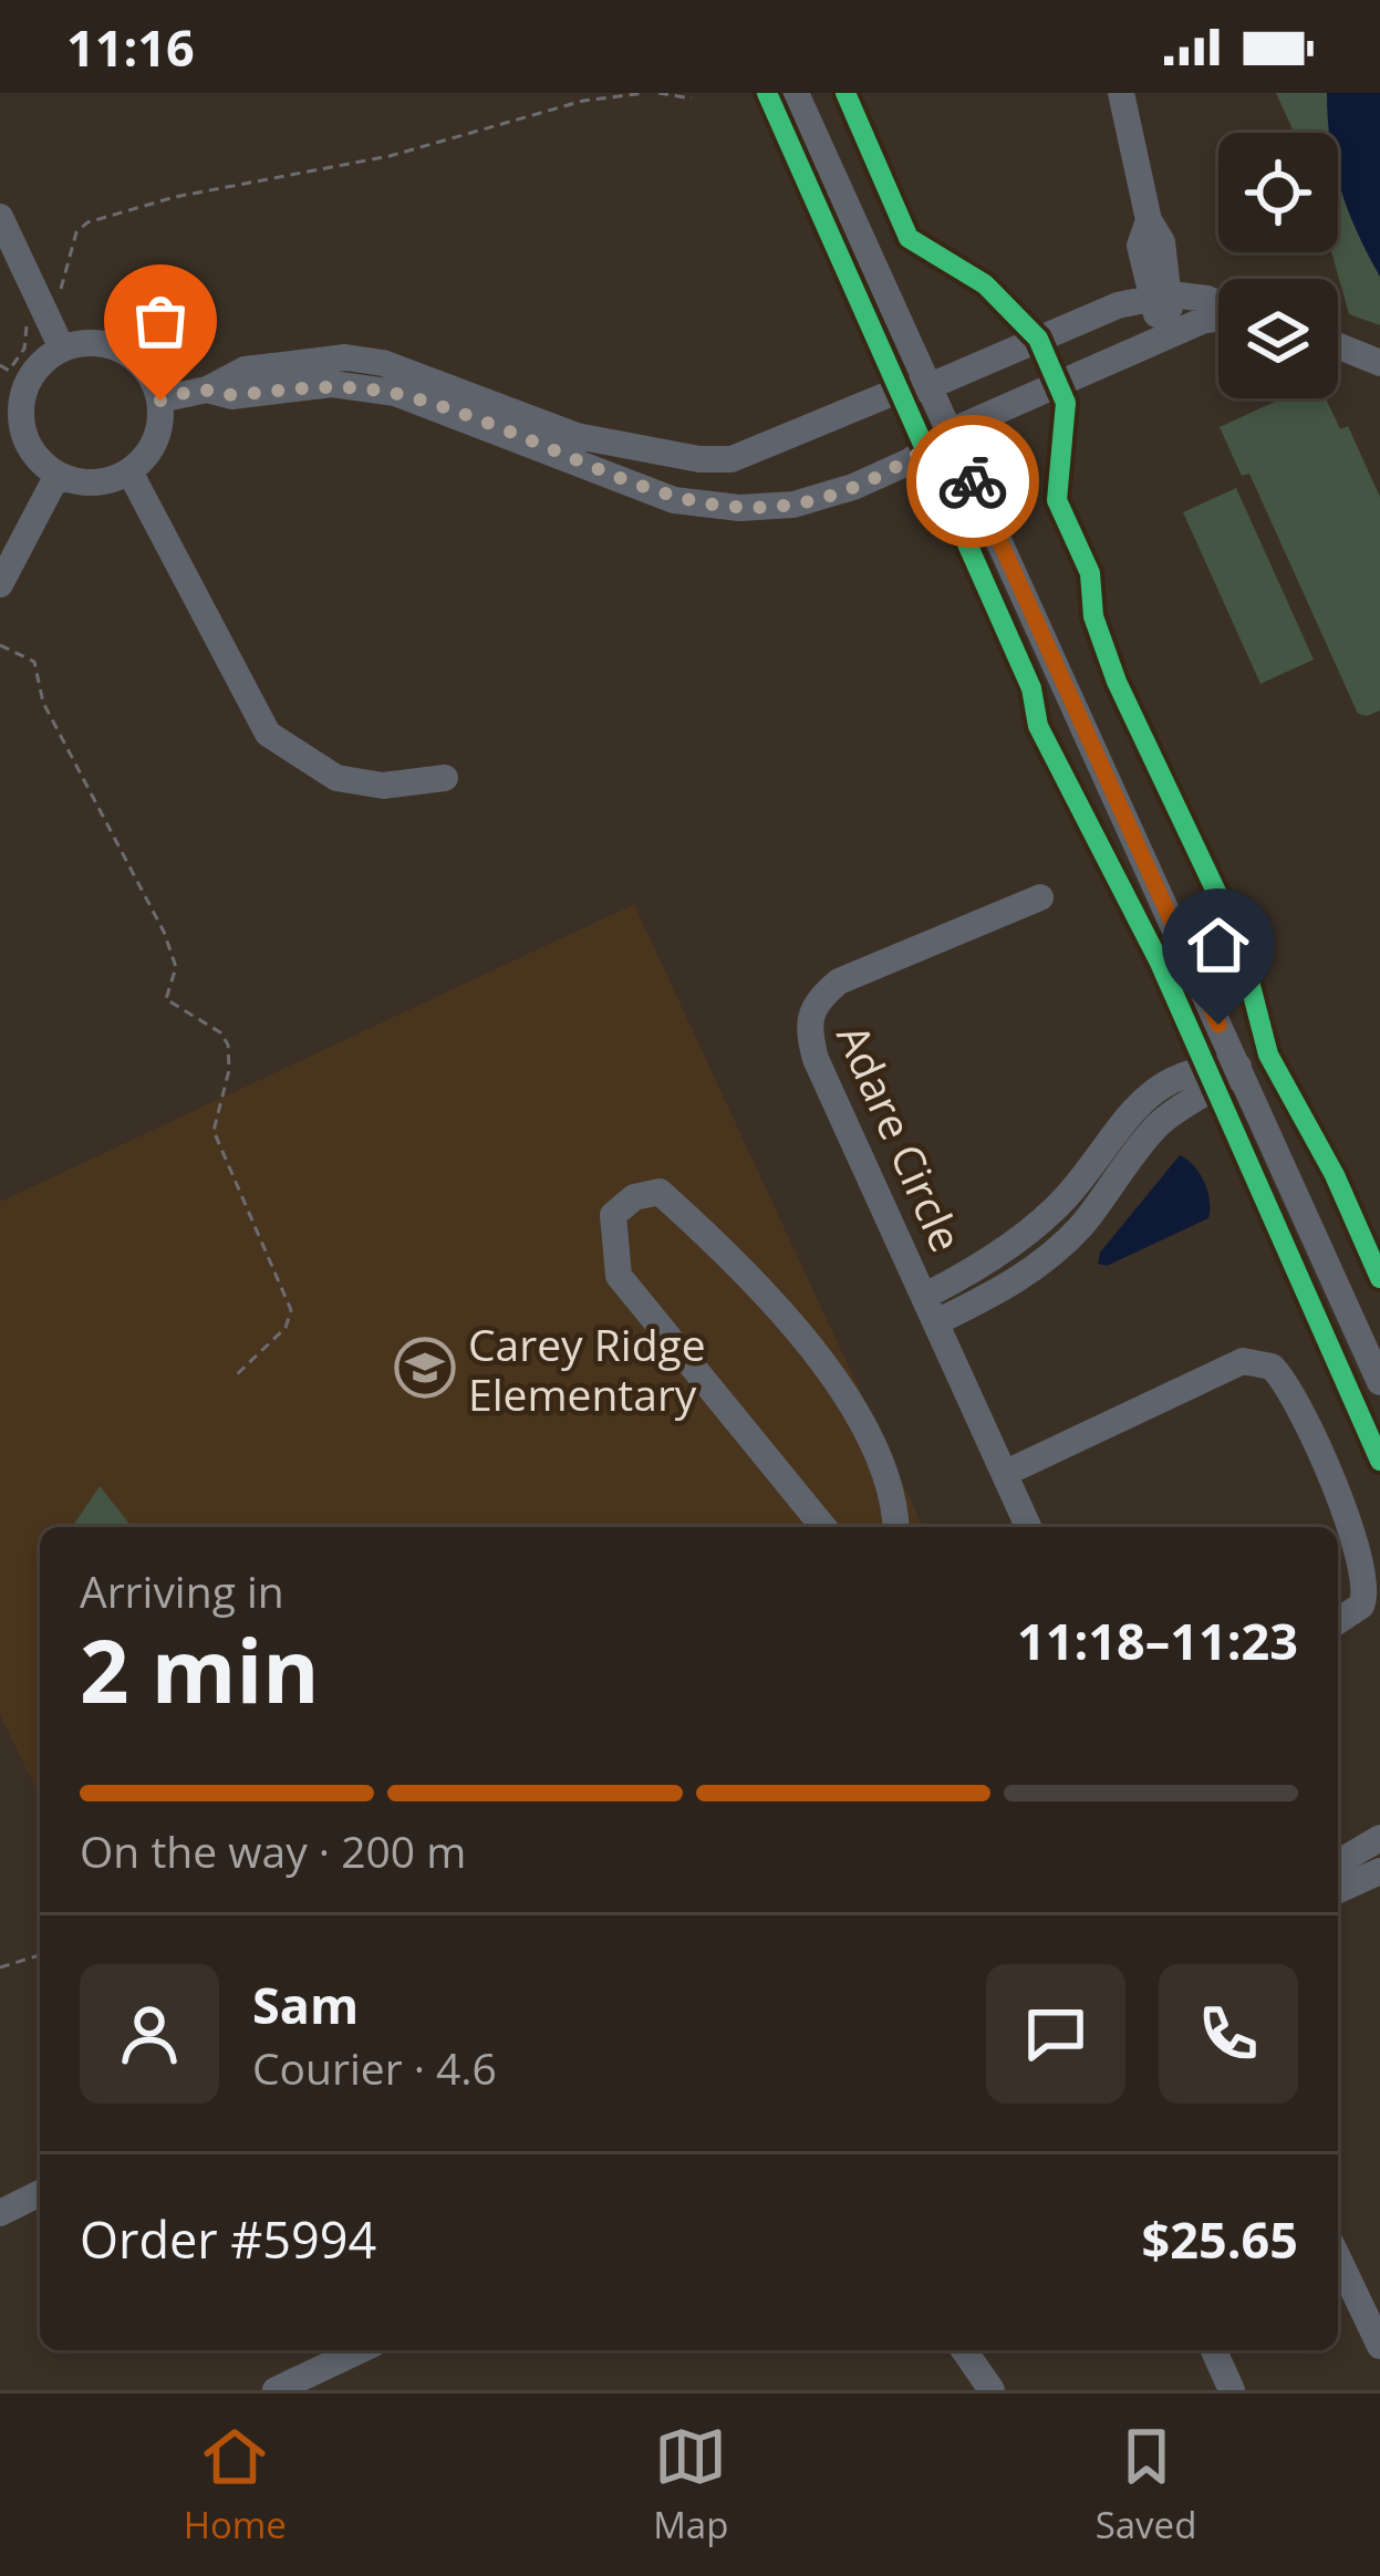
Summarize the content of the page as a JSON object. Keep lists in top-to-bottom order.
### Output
{
  "streets": {
    "street": ["Adare Circle"]
  },
  "places": {
    "school or university": ["Carey Ridge Elementary"]
  },
  "page": {
    "status": "11:16",
    "heading": ["2 min", "Arriving in", "11:18–11:23"],
    "panel": [
      "Sam",
      "Courier · 4.6",
      "Order #5994",
      "$25.65"
    ],
    "bar": "On the way · 200 m",
    "tabs": ["Home", "Map", "Saved"]
  }
}
